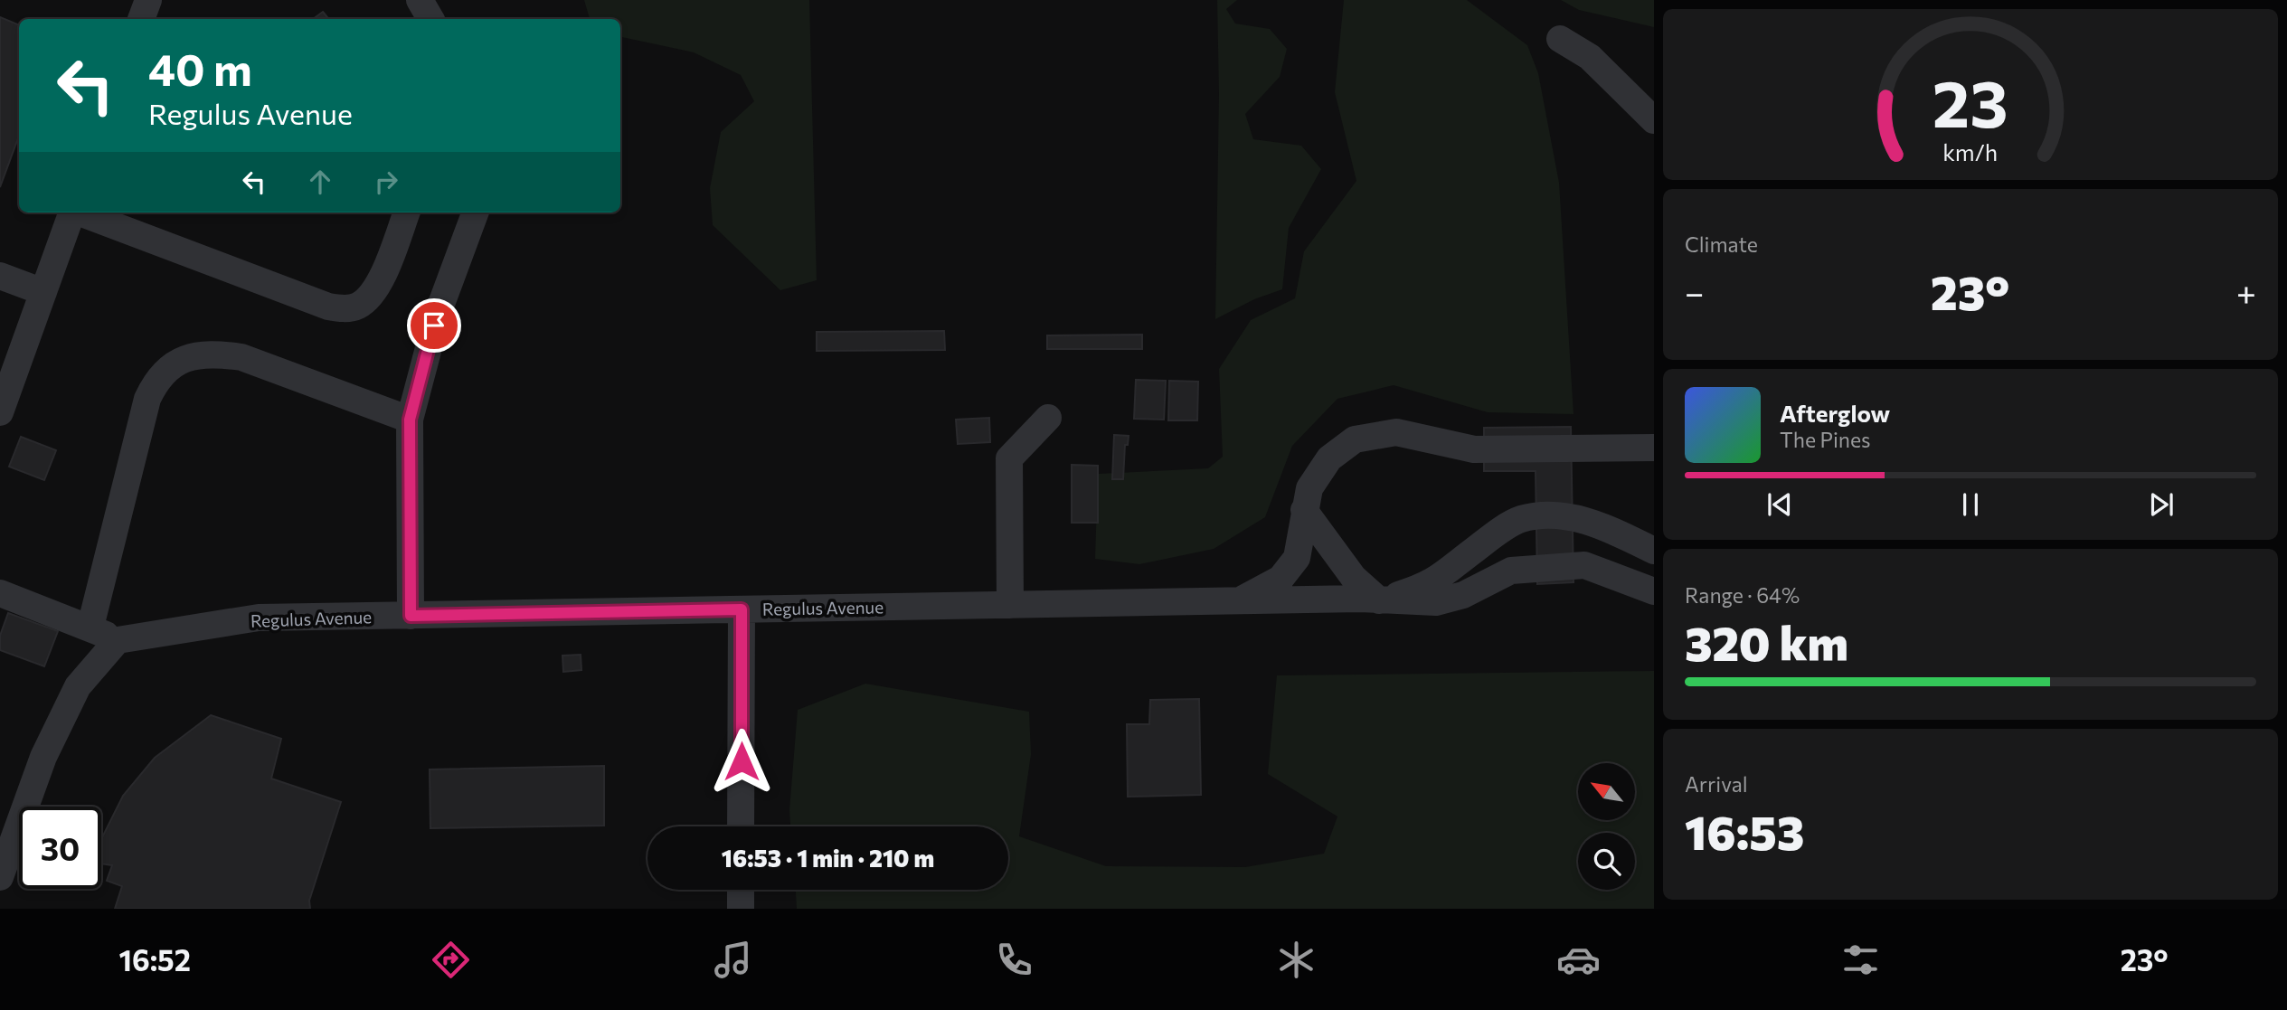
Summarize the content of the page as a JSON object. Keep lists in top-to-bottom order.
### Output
{
  "streets": {
    "street": ["Regulus Avenue"]
  },
  "north": "top left",
  "page": {
    "turn": ["40 m", "Regulus Avenue"],
    "tile": [
      "Climate",
      ["Range · 64%", "320 km"],
      ["Arrival", "16:53"]
    ],
    "heat": ["−", "23°", "+"],
    "song": ["Afterglow", "The Pines"],
    "limit": "30",
    "trip": "16:53 · 1 min · 210 m",
    "tabs": ["16:52", "23°"],
    "gauge": ["23", "km/h"]
  }
}
